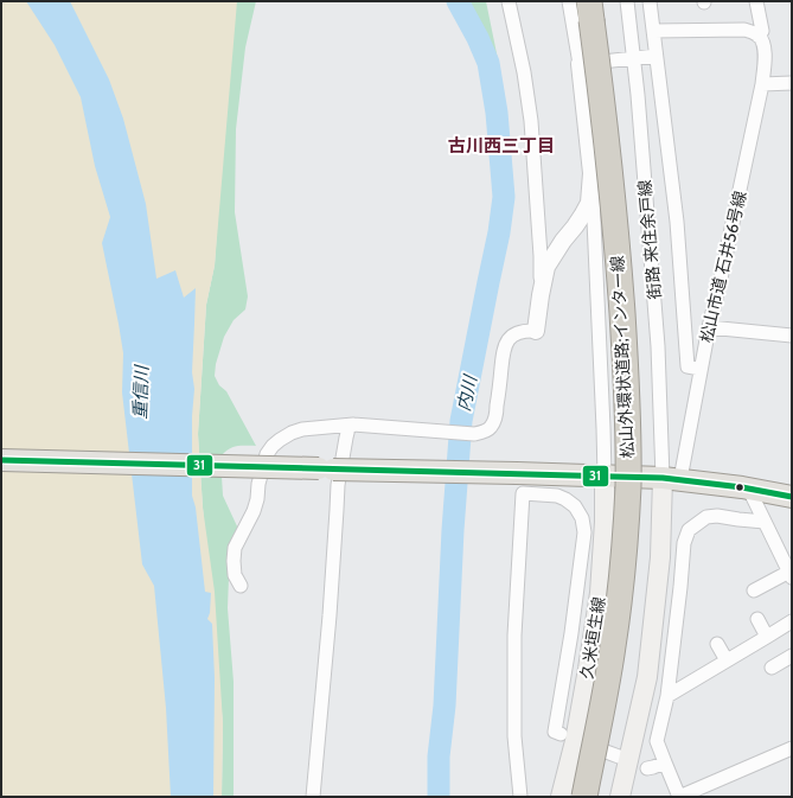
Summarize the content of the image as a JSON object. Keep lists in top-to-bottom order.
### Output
{
  "streets": {
    "highway": ["松山外環状道路;インター線"],
    "main road": ["久米垣生線"],
    "street": ["街路 来住余戸線", "松山市道 石井56号線"]
  },
  "crossings": [
    ["街路 来住余戸線", "松山市道 石井56号線"]
  ],
  "districts": ["古川西三丁目"],
  "water": ["重信川", "内川"],
  "lines": ["transit line 31"]
}
